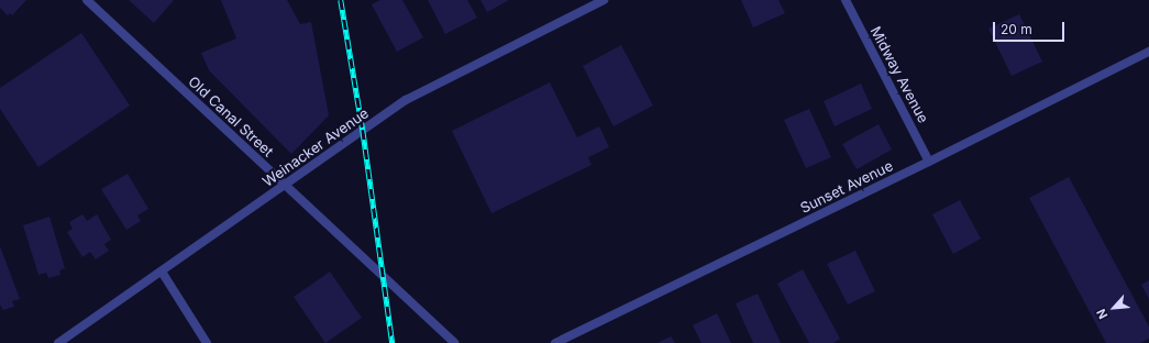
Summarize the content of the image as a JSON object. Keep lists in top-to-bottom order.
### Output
{
  "streets": {
    "street": [
      "Midway Avenue",
      "Old Canal Street",
      "Weinacker Avenue",
      "Sunset Avenue"
    ]
  },
  "crossings": [
    ["Midway Avenue", "Sunset Avenue"],
    ["Old Canal Street", "Weinacker Avenue"]
  ],
  "scale_bar": "20 m",
  "north": "bottom left"
}
